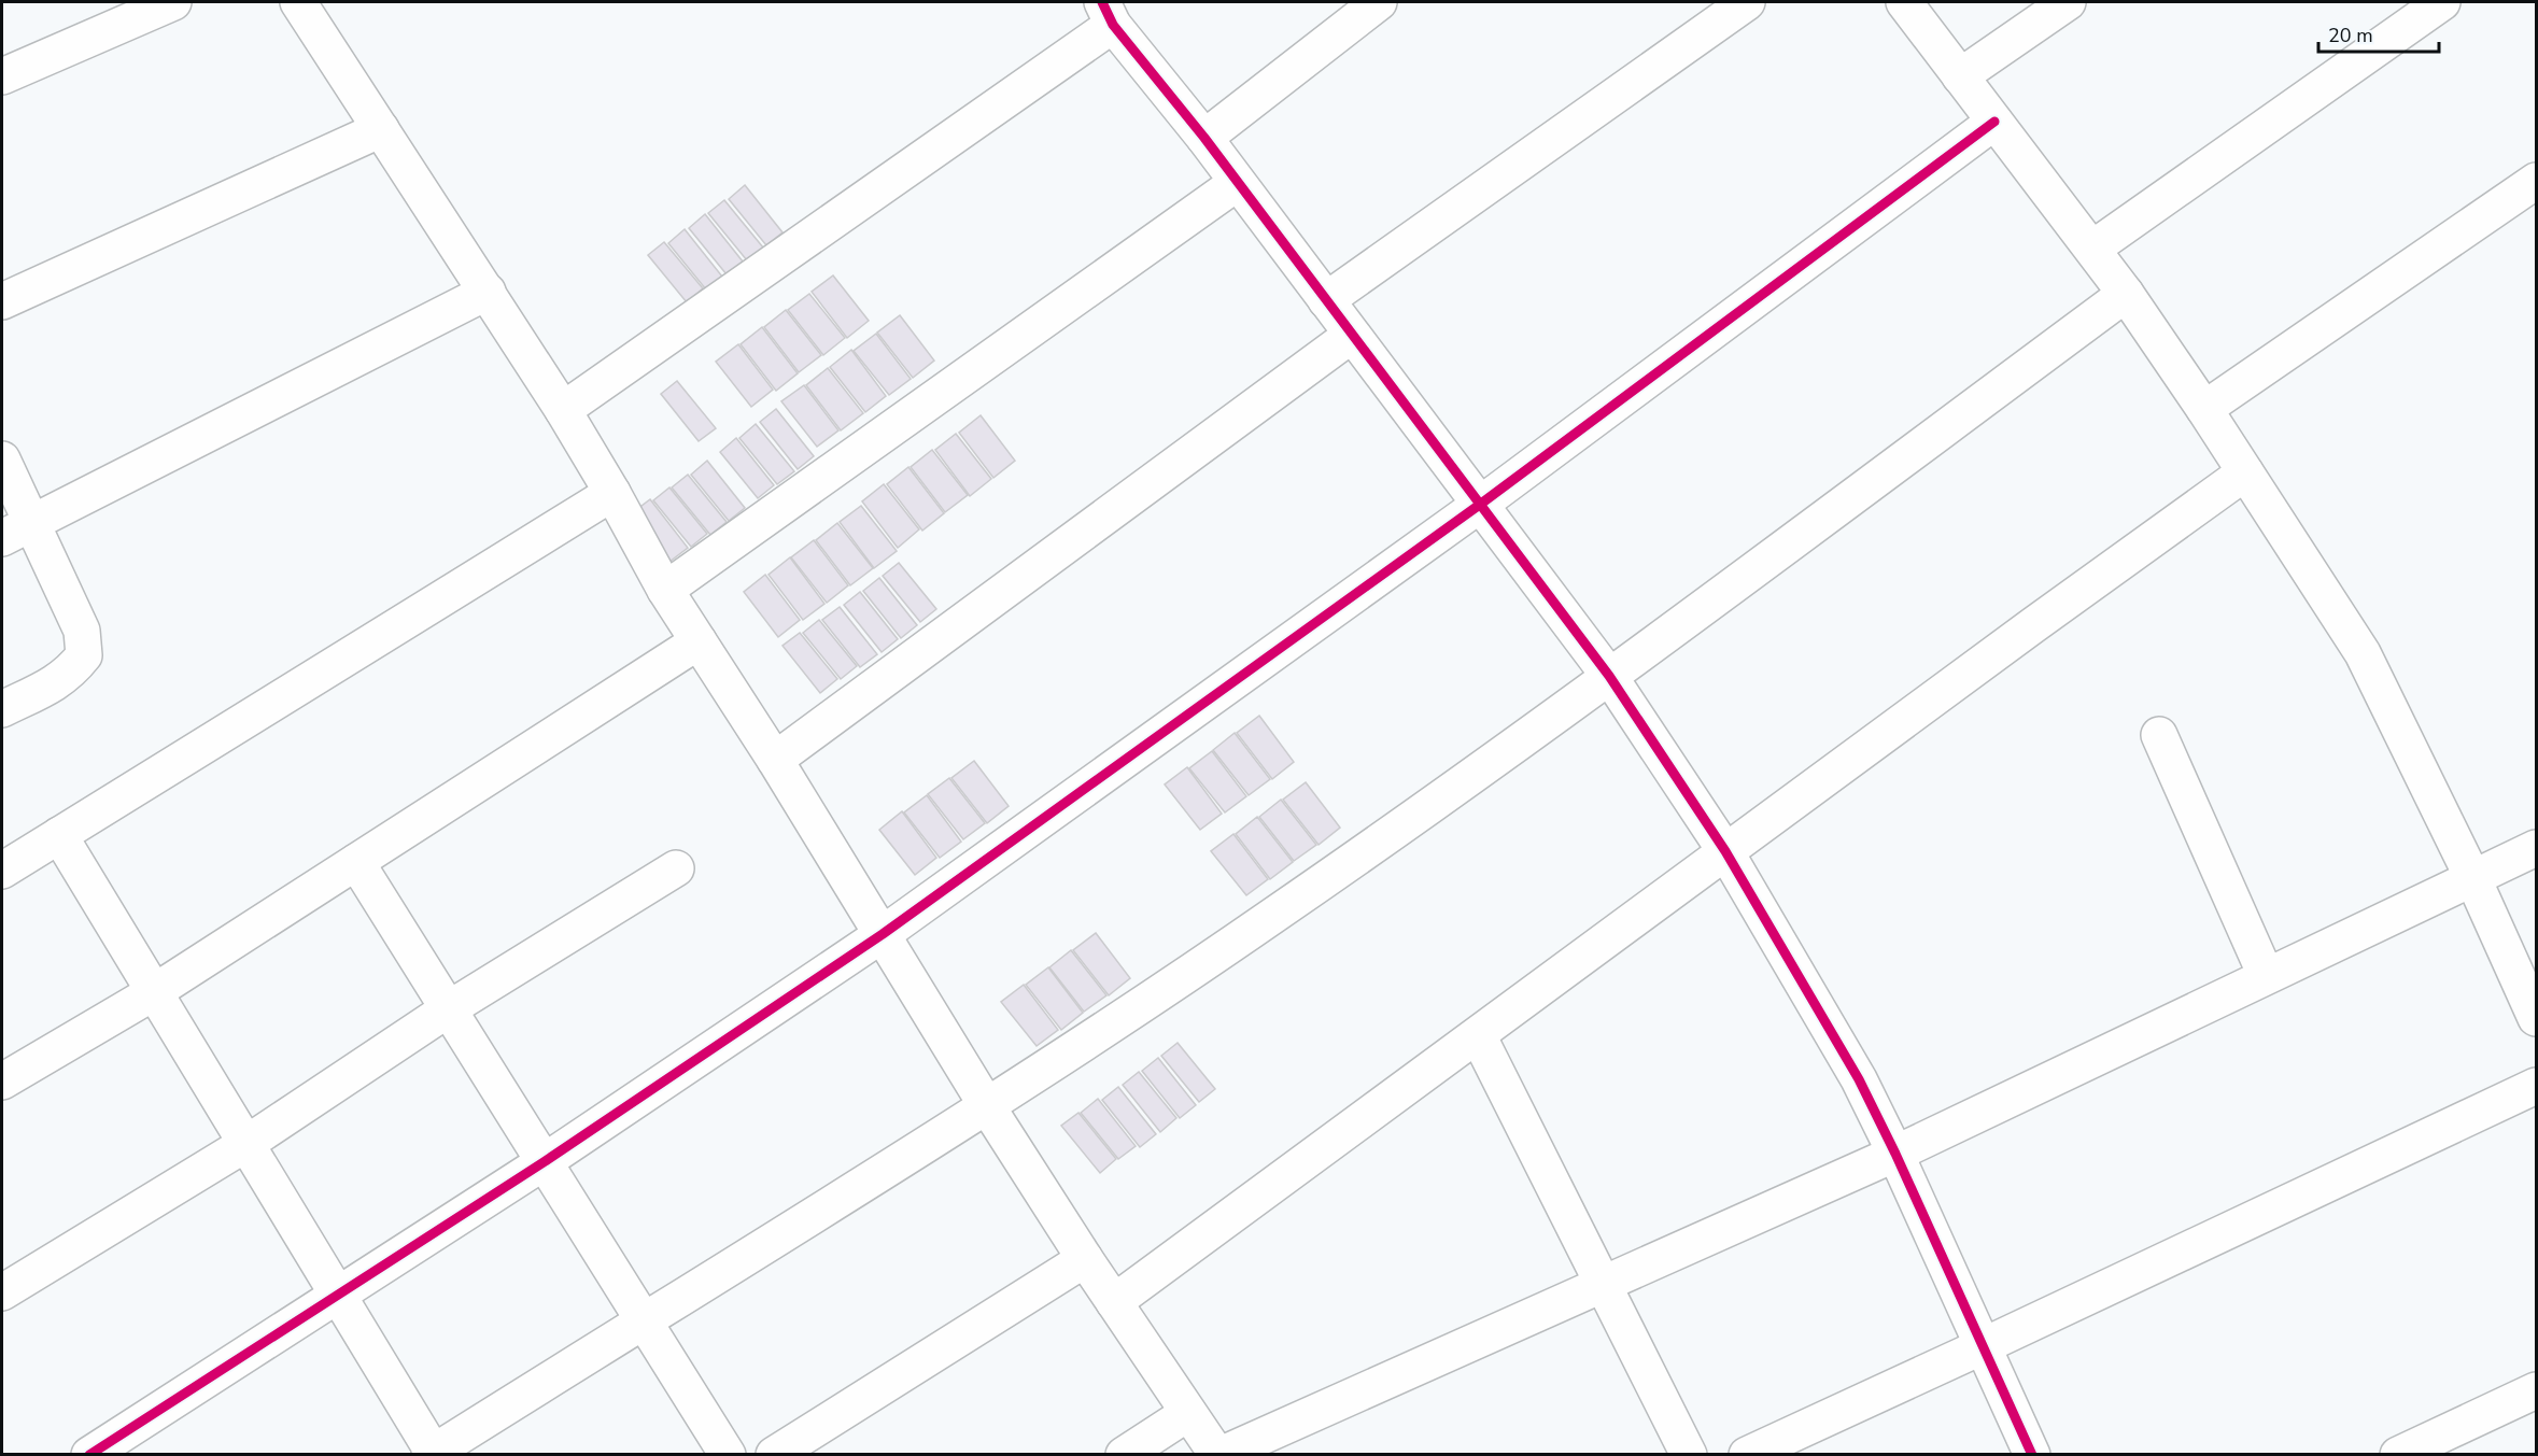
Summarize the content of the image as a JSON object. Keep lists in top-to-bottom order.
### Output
{
  "scale_bar": "20 m"
}
